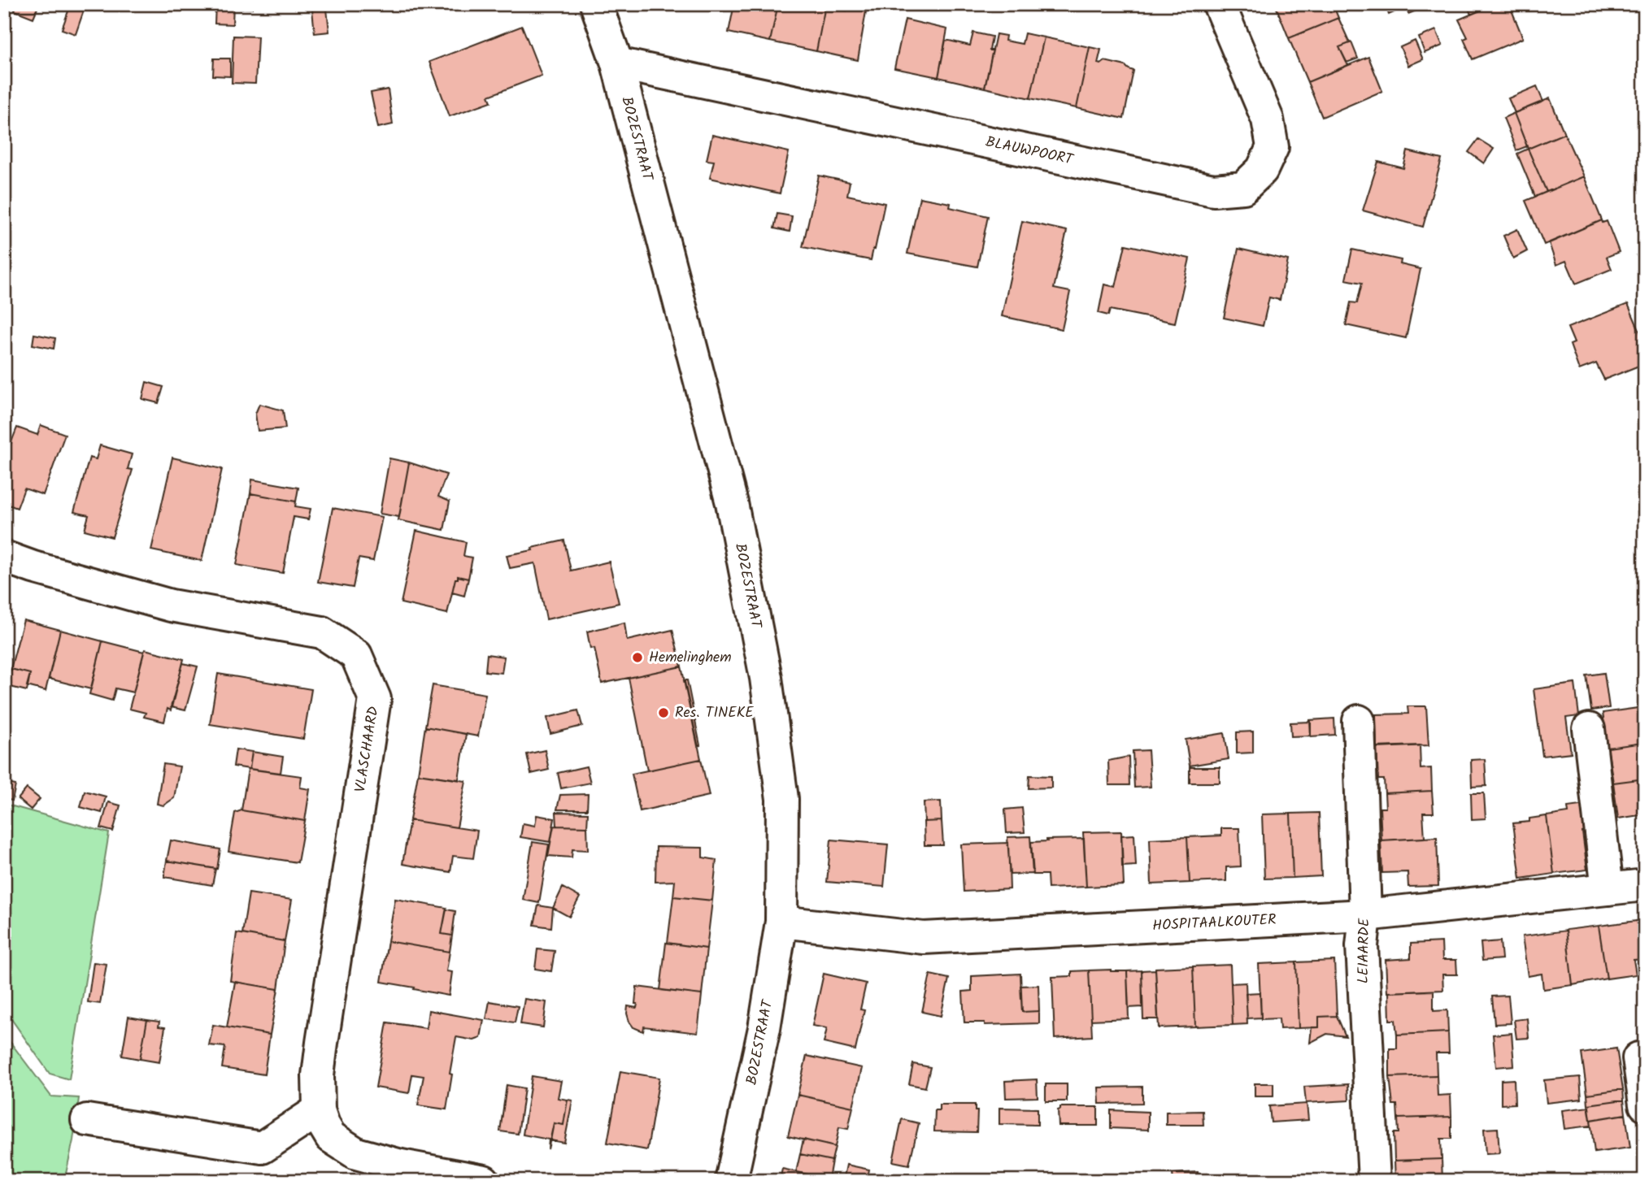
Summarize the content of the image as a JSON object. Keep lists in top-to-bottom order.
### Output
{
  "streets": {
    "street": [
      "BOZESTRAAT",
      "BLAUWPOORT",
      "VLASCHAARD",
      "HOSPITAALKOUTER",
      "LEIAARDE"
    ]
  },
  "crossings": [
    ["BOZESTRAAT", "BLAUWPOORT"],
    ["BOZESTRAAT", "HOSPITAALKOUTER"],
    ["HOSPITAALKOUTER", "LEIAARDE"]
  ],
  "places": ["Hemelinghem", "Res. TINEKE"]
}
